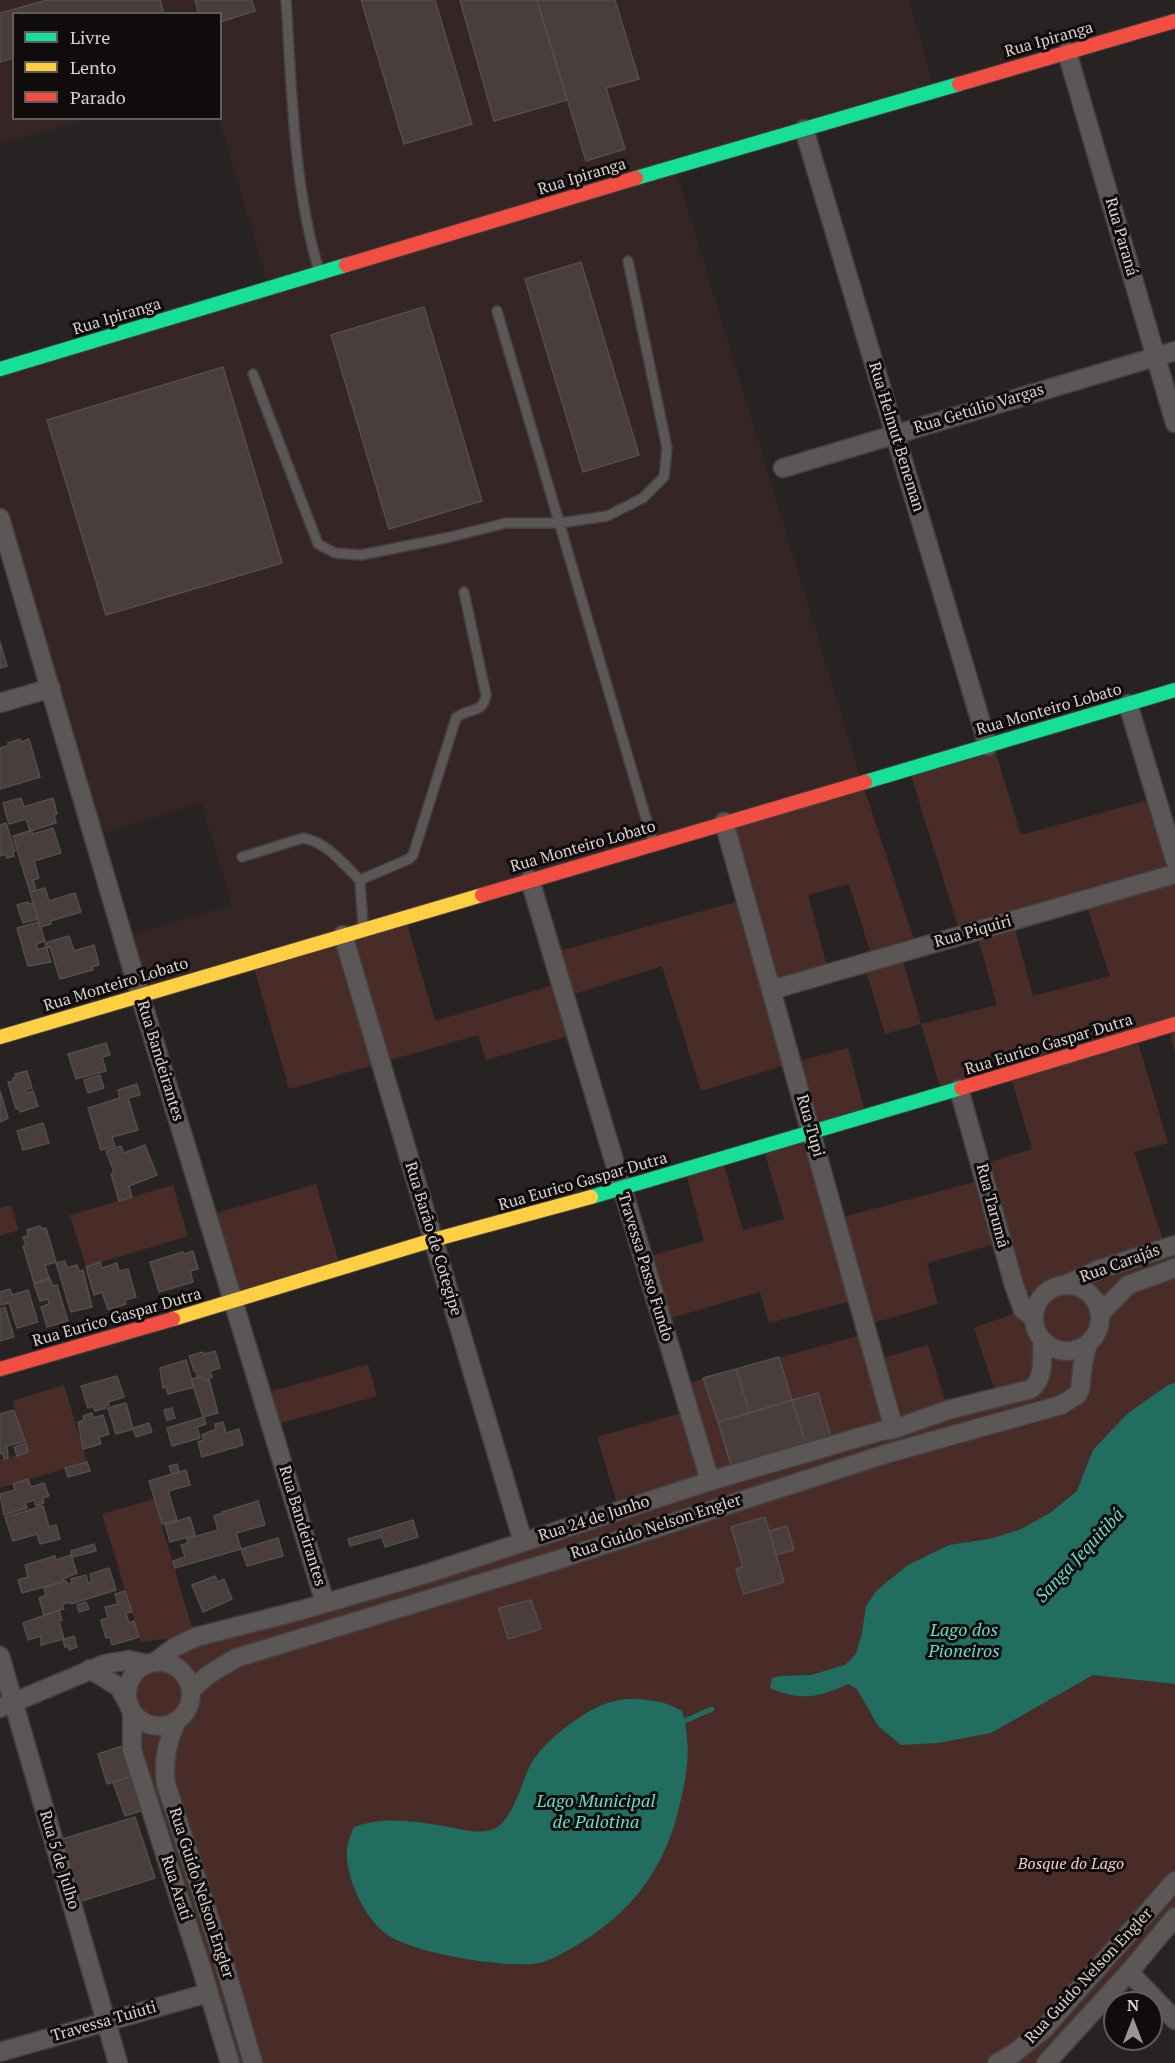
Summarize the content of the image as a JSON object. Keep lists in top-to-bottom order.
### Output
{
  "streets": {
    "street": [
      "Rua Ipiranga",
      "Rua Paraná",
      "Rua Getúlio Vargas",
      "Rua Helmut Beneman",
      "Rua Monteiro Lobato",
      "Rua Piquiri",
      "Rua Eurico Gaspar Dutra",
      "Rua Bandeirantes",
      "Rua Tupi",
      "Rua Tarumã",
      "Rua Barão de Cotegipe",
      "Rua Carajás",
      "Travessa Passo Fundo",
      "Rua 24 de Junho",
      "Rua Guido Nelson Engler",
      "Rua 5 de Julho",
      "Rua Arati",
      "Travessa Tuiuti"
    ]
  },
  "crossings": [
    ["Rua Ipiranga", "Rua Paraná"],
    ["Rua Ipiranga", "Rua Helmut Beneman"],
    ["Rua Paraná", "Rua Getúlio Vargas"],
    ["Rua Getúlio Vargas", "Rua Helmut Beneman"],
    ["Rua Helmut Beneman", "Rua Monteiro Lobato"],
    ["Rua Monteiro Lobato", "Rua Bandeirantes"],
    ["Rua Monteiro Lobato", "Rua Tupi"],
    ["Rua Monteiro Lobato", "Rua Barão de Cotegipe"],
    ["Rua Monteiro Lobato", "Travessa Passo Fundo"],
    ["Rua Piquiri", "Rua Tupi"],
    ["Rua Eurico Gaspar Dutra", "Rua Bandeirantes"],
    ["Rua Eurico Gaspar Dutra", "Rua Tupi"],
    ["Rua Eurico Gaspar Dutra", "Rua Tarumã"],
    ["Rua Eurico Gaspar Dutra", "Rua Barão de Cotegipe"],
    ["Rua Eurico Gaspar Dutra", "Travessa Passo Fundo"],
    ["Rua Bandeirantes", "Rua 24 de Junho"],
    ["Rua Tupi", "Rua 24 de Junho"],
    ["Rua Tarumã", "Rua Carajás"],
    ["Rua Tarumã", "Rua 24 de Junho"],
    ["Rua Tarumã", "Rua Guido Nelson Engler"],
    ["Rua Barão de Cotegipe", "Rua 24 de Junho"],
    ["Rua Carajás", "Rua 24 de Junho"],
    ["Rua Carajás", "Rua Guido Nelson Engler"],
    ["Travessa Passo Fundo", "Rua 24 de Junho"],
    ["Rua 24 de Junho", "Rua Guido Nelson Engler"],
    ["Rua 24 de Junho", "Rua Arati"],
    ["Rua Guido Nelson Engler", "Rua Arati"],
    ["Rua 5 de Julho", "Travessa Tuiuti"],
    ["Rua Arati", "Travessa Tuiuti"]
  ],
  "water": ["Sanga Jequitibá", "Lago dos Pioneiros", "Lago Municipal de Palotina"],
  "parks": ["Bosque do Lago"],
  "legend": ["Livre", "Lento", "Parado"],
  "north": "top"
}
